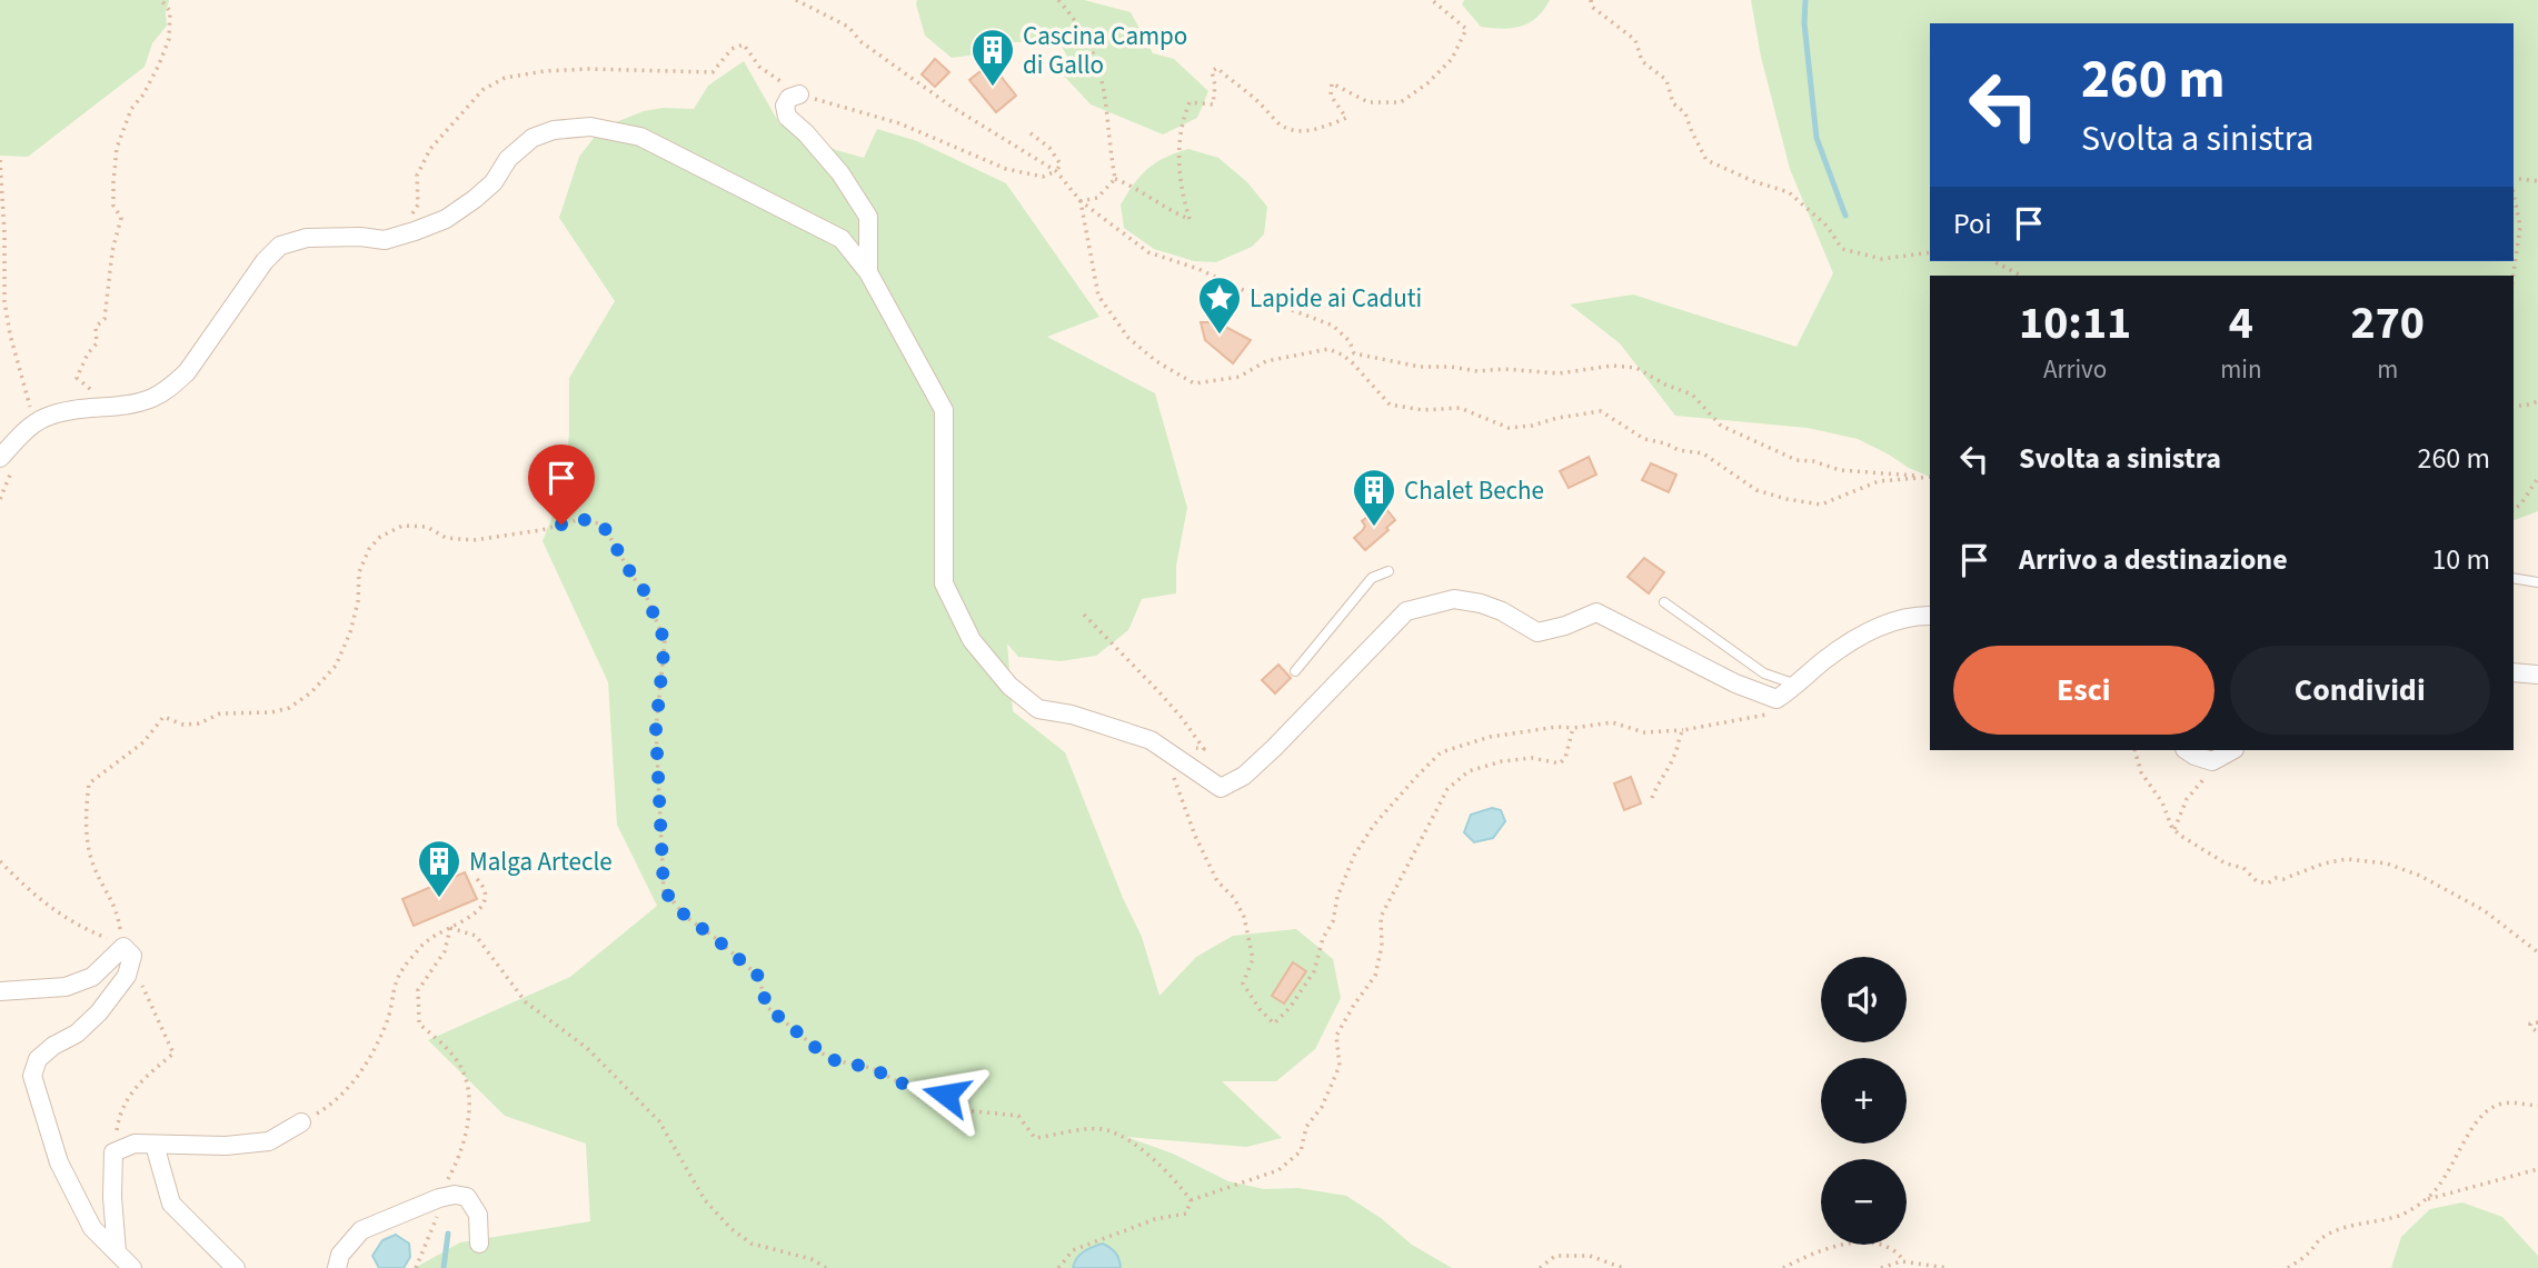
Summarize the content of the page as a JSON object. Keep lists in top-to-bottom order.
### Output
{
  "places": {
    "building": ["Cascina Campo di Gallo", "Chalet Beche", "Malga Artecle"],
    "place": ["Lapide ai Caduti"]
  },
  "page": {
    "turn": ["260 m", "Svolta a sinistra"],
    "then": "Poi",
    "eta": [
      "10:11",
      "Arrivo",
      "4",
      "min",
      "270",
      "m"
    ],
    "list": [
      {
        "name": "Svolta a sinistra",
        "value": "260 m"
      },
      {
        "name": "Arrivo a destinazione",
        "value": "10 m"
      }
    ],
    "buttons": ["Esci", "Condividi"],
    "map_buttons": ["+", "−"]
  }
}
